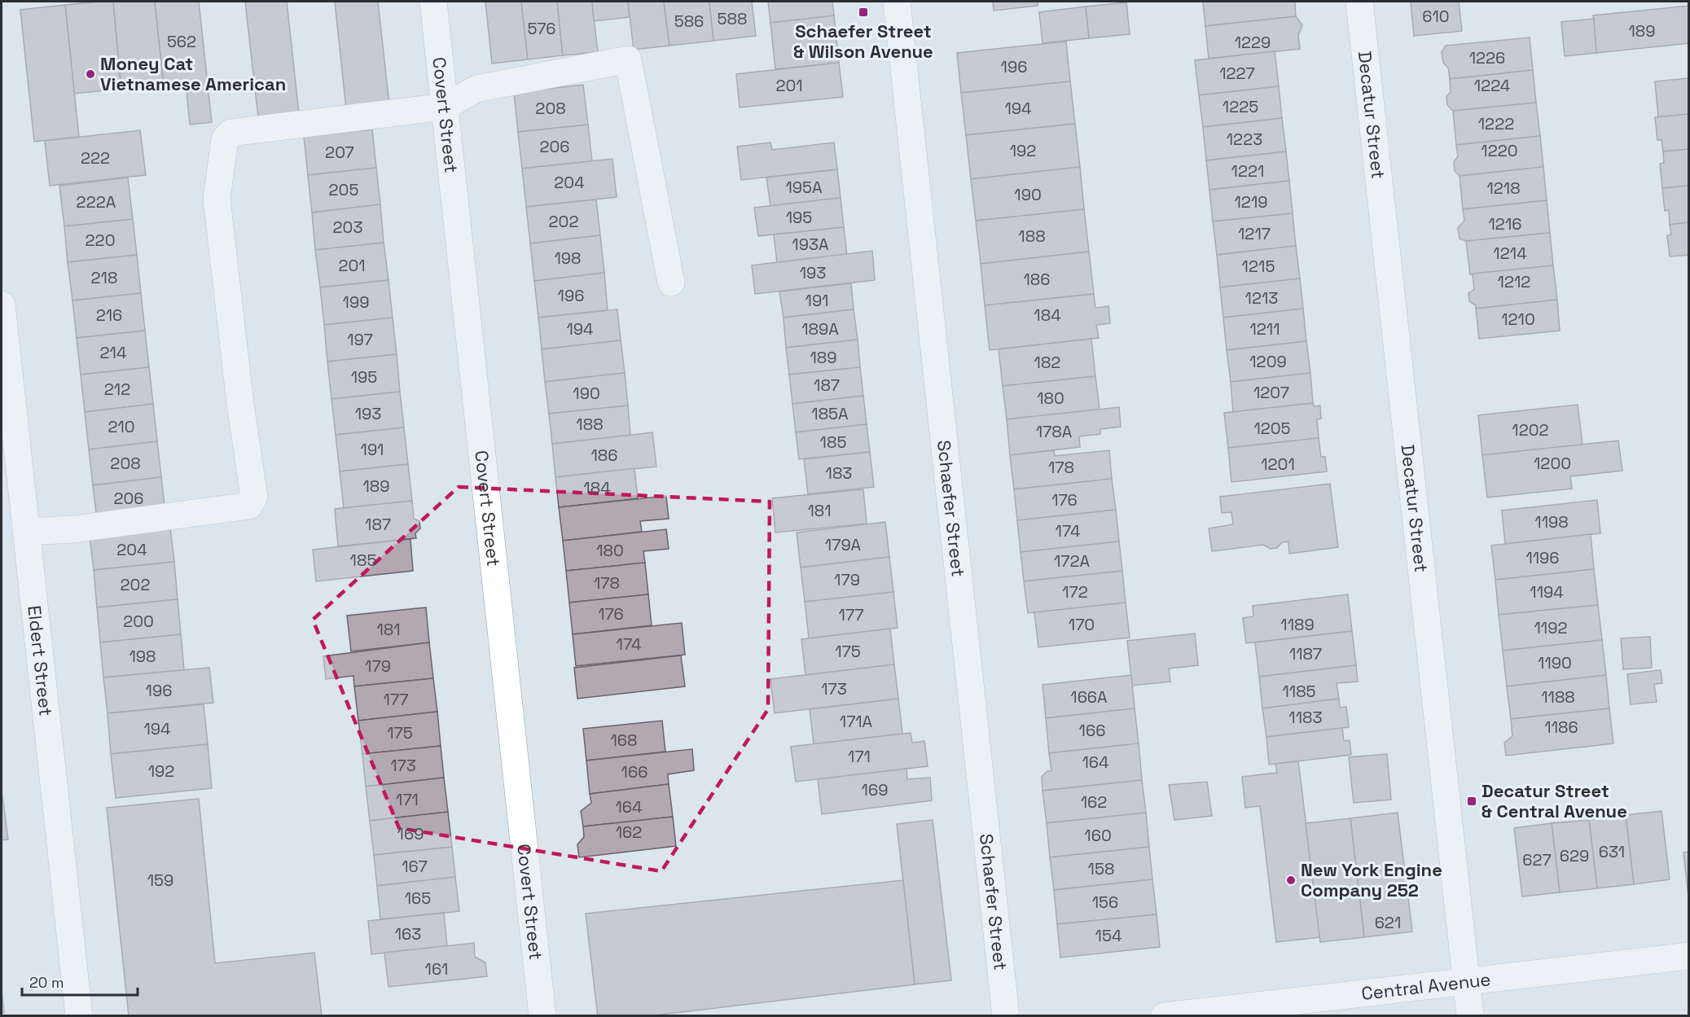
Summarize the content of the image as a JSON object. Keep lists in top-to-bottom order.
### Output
{
  "streets": {
    "street": [
      "Covert Street",
      "Decatur Street",
      "Schaefer Street",
      "Eldert Street",
      "Central Avenue"
    ]
  },
  "crossings": [
    ["Decatur Street", "Central Avenue"]
  ],
  "places": {
    "transit": ["Schaefer Street & Wilson Avenue", "Decatur Street & Central Avenue"],
    "other": ["Money Cat Vietnamese American", "New York Engine Company 252"]
  },
  "house_numbers": [
    "610",
    "588",
    "586",
    "576",
    "189",
    "562",
    "1229",
    "1226",
    "196",
    "1227",
    "201",
    "1224",
    "1225",
    "208",
    "194",
    "1222",
    "1223",
    "206",
    "192",
    "1220",
    "207",
    "222",
    "1221",
    "204",
    "195A",
    "1218",
    "205",
    "190",
    "222A",
    "1219",
    "195",
    "202",
    "1216",
    "203",
    "1217",
    "188",
    "220",
    "193A",
    "1214",
    "198",
    "201",
    "1215",
    "193",
    "218",
    "186",
    "1212",
    "196",
    "1213",
    "191",
    "199",
    "216",
    "184",
    "1210",
    "194",
    "189A",
    "1211",
    "197",
    "214",
    "189",
    "1209",
    "182",
    "195",
    "187",
    "212",
    "1207",
    "190",
    "180",
    "193",
    "185A",
    "188",
    "210",
    "1205",
    "1202",
    "178A",
    "185",
    "191",
    "186",
    "208",
    "1200",
    "1201",
    "178",
    "183",
    "189",
    "184",
    "206",
    "176",
    "181",
    "1198",
    "187",
    "174",
    "179A",
    "204",
    "180",
    "1196",
    "185",
    "172A",
    "179",
    "178",
    "202",
    "172",
    "1194",
    "176",
    "177",
    "200",
    "170",
    "1189",
    "1192",
    "181",
    "174",
    "175",
    "1187",
    "198",
    "1190",
    "179",
    "173",
    "196",
    "1185",
    "166A",
    "1188",
    "177",
    "1183",
    "171A",
    "1186",
    "194",
    "166",
    "175",
    "168",
    "171",
    "164",
    "173",
    "192",
    "166",
    "169",
    "171",
    "162",
    "164",
    "162",
    "169",
    "160",
    "631",
    "629",
    "627",
    "167",
    "158",
    "159",
    "165",
    "156",
    "621",
    "163",
    "154",
    "161"
  ],
  "scale_bar": "20 m"
}
